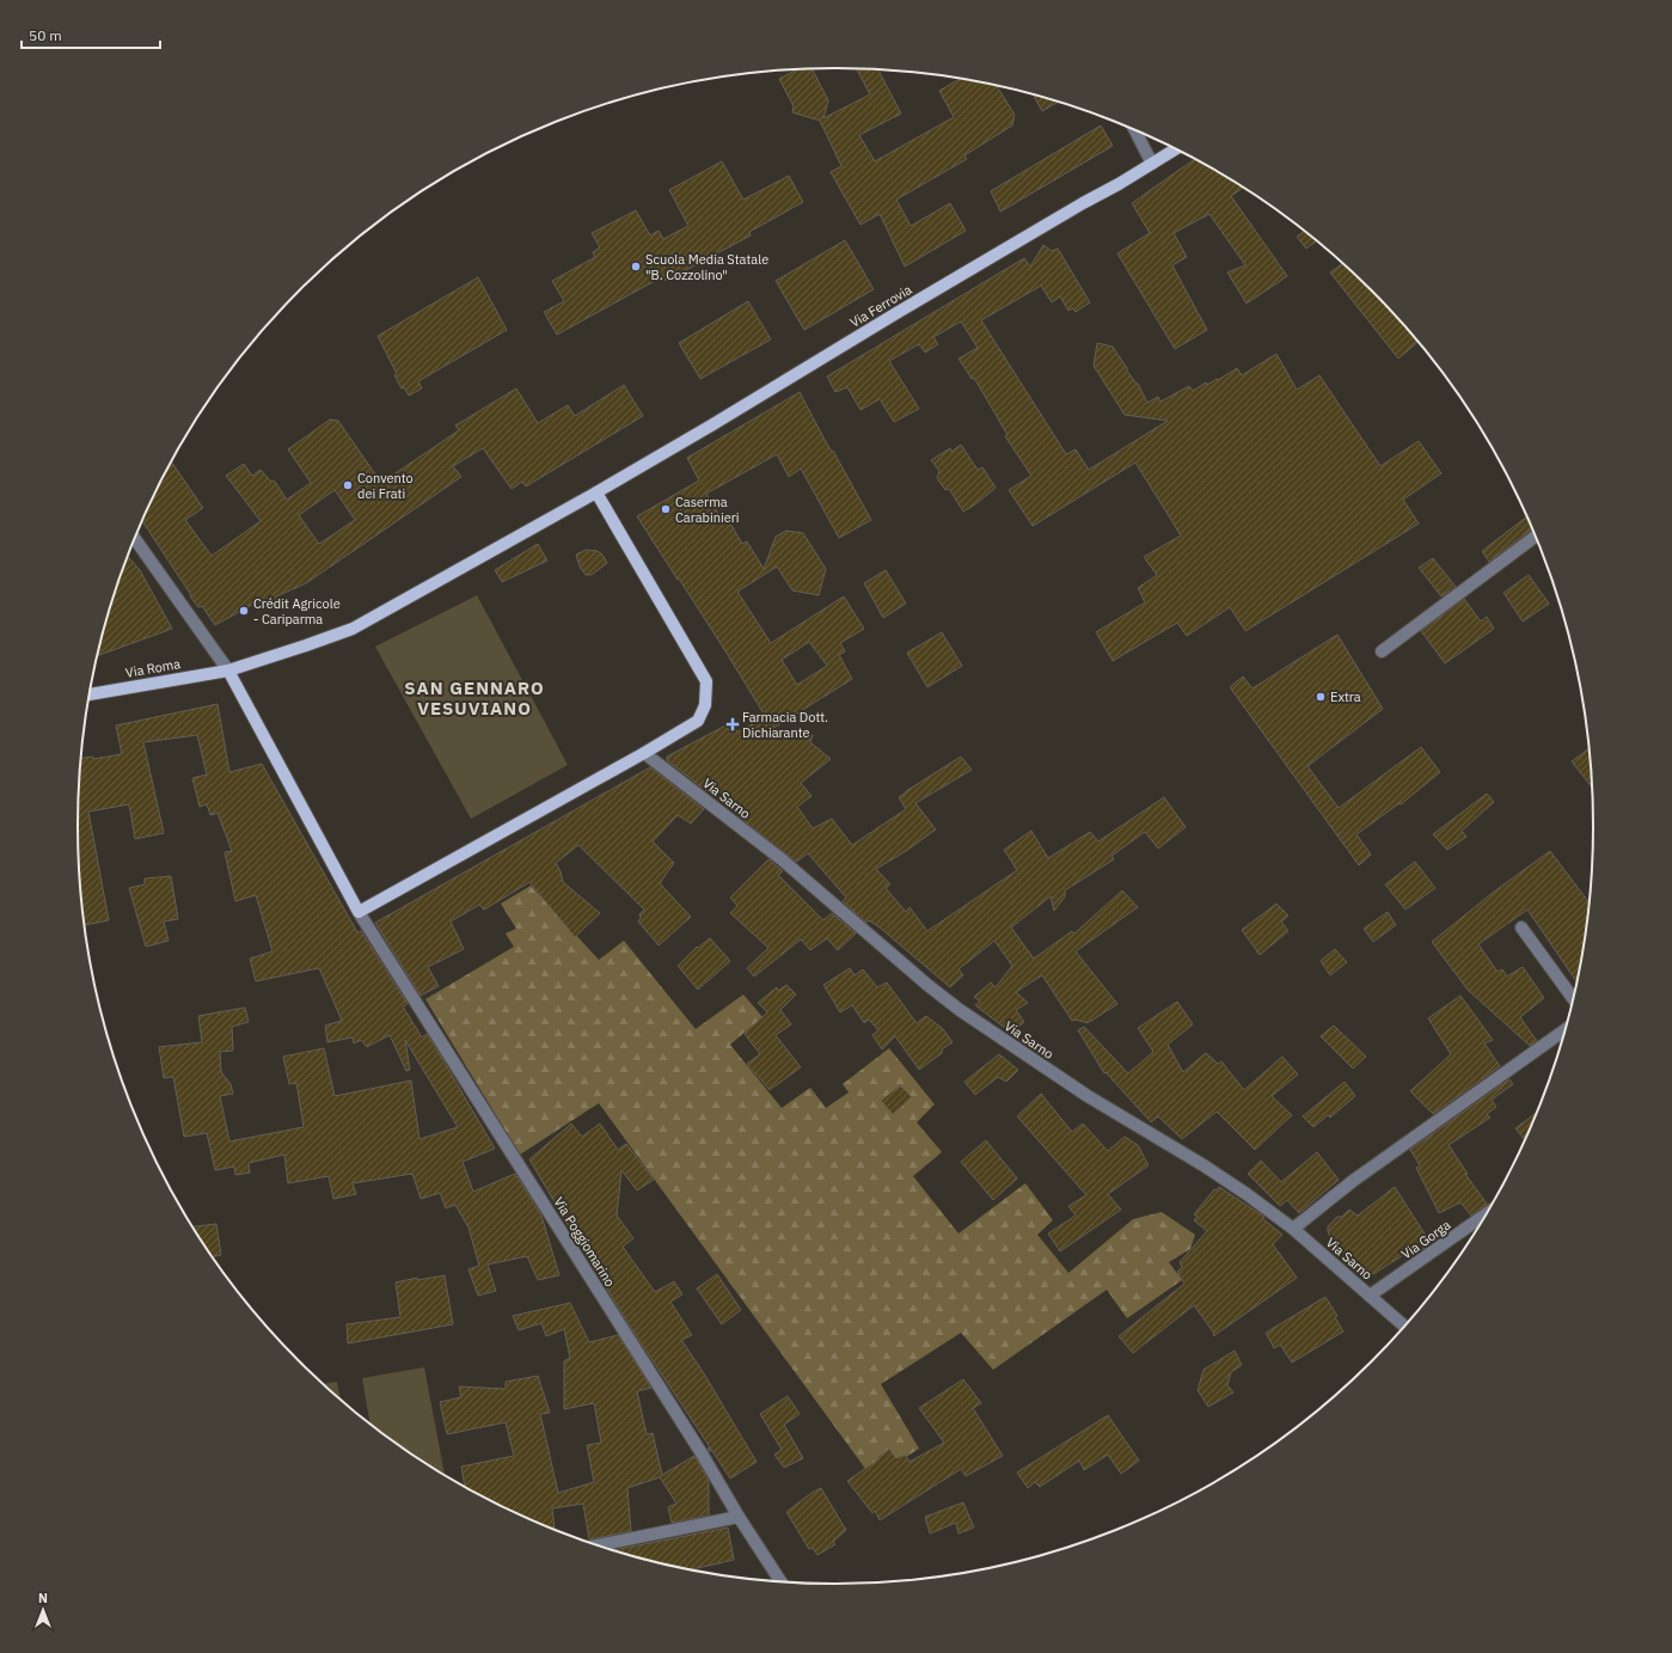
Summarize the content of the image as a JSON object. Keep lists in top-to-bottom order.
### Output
{
  "streets": {
    "main road": ["Via Ferrovia", "Via Roma"],
    "street": ["Via Sarno", "Via Gorga", "Via Poggiomarino"]
  },
  "crossings": [
    ["Via Ferrovia", "Via Roma"],
    ["Via Sarno", "Via Gorga"]
  ],
  "districts": ["SAN GENNARO VESUVIANO"],
  "places": {
    "other": [
      "Scuola Media Statale \"B. Cozzolino\"",
      "Convento dei Frati",
      "Caserma Carabinieri",
      "Crédit Agricole - Cariparma",
      "Extra"
    ],
    "health": ["Farmacia Dott. Dichiarante"]
  },
  "scale_bar": "50 m",
  "north": "top"
}
